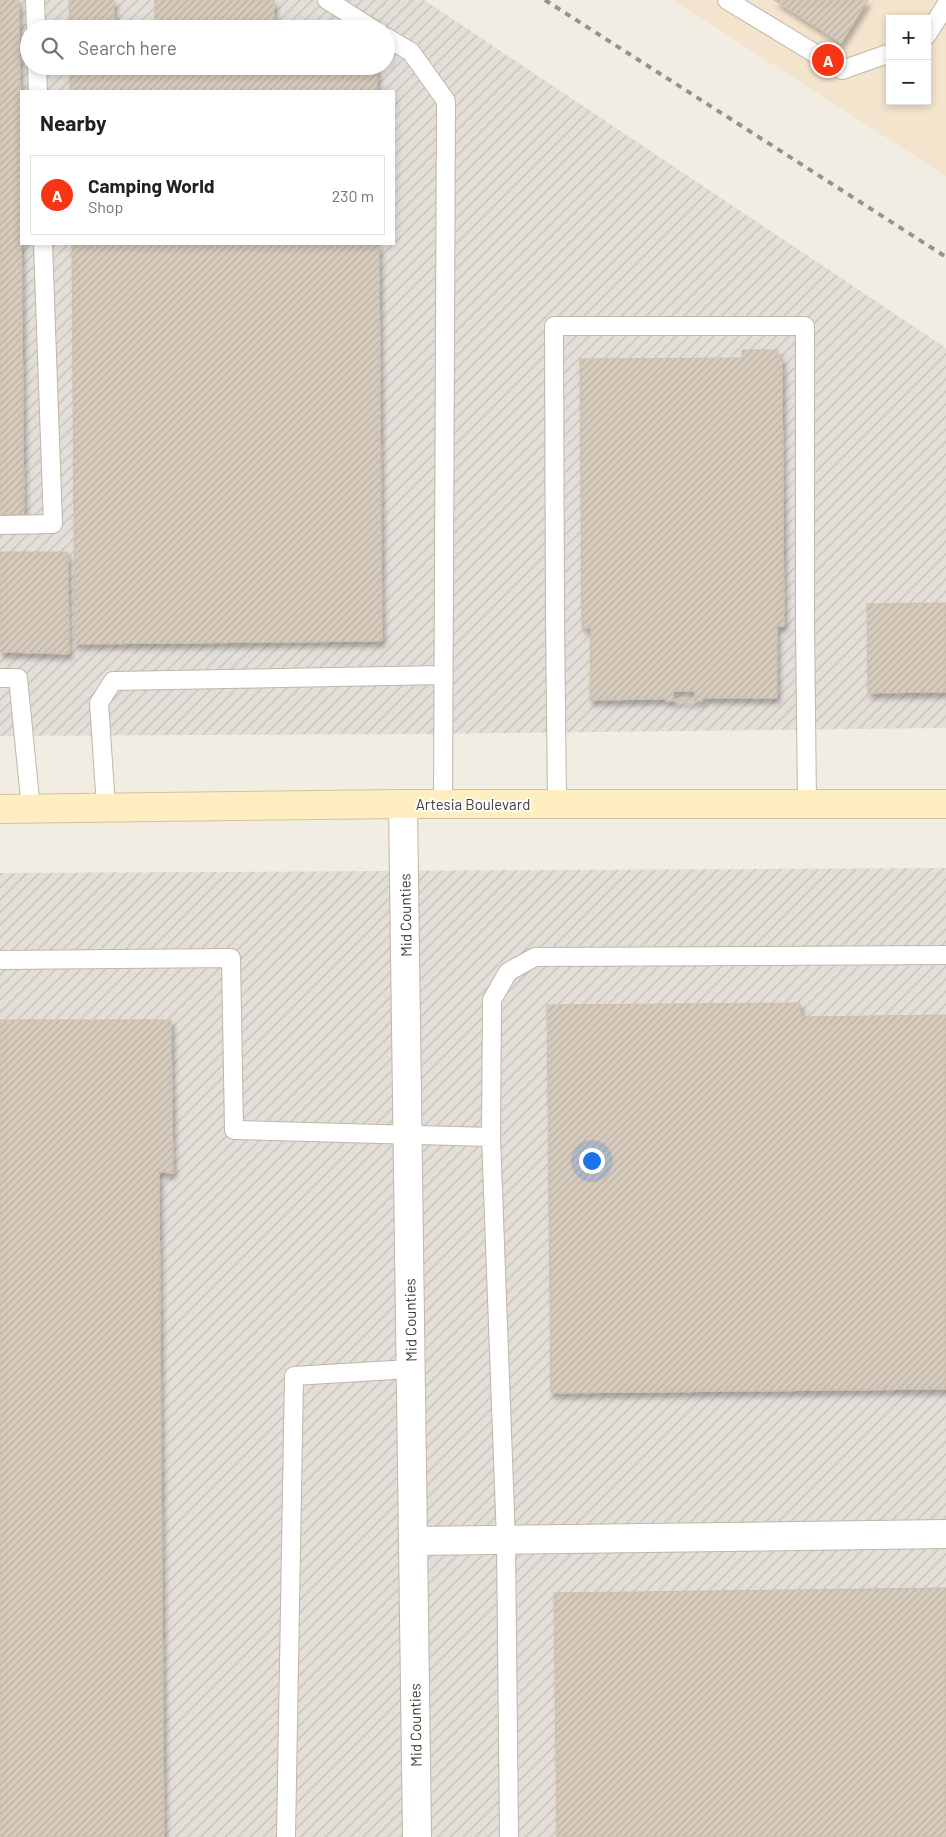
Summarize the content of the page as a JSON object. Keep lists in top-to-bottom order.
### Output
{
  "streets": {
    "main road": ["Artesia Boulevard"],
    "street": ["Mid Counties"]
  },
  "crossings": [
    ["Artesia Boulevard", "Mid Counties"]
  ],
  "page": {
    "map_buttons": ["+", "−"],
    "search": "Search here",
    "pins": "A",
    "heading": "Nearby",
    "list": [
      {
        "mark": "A",
        "name": "Camping World",
        "note": "Shop",
        "value": "230 m"
      }
    ]
  }
}
